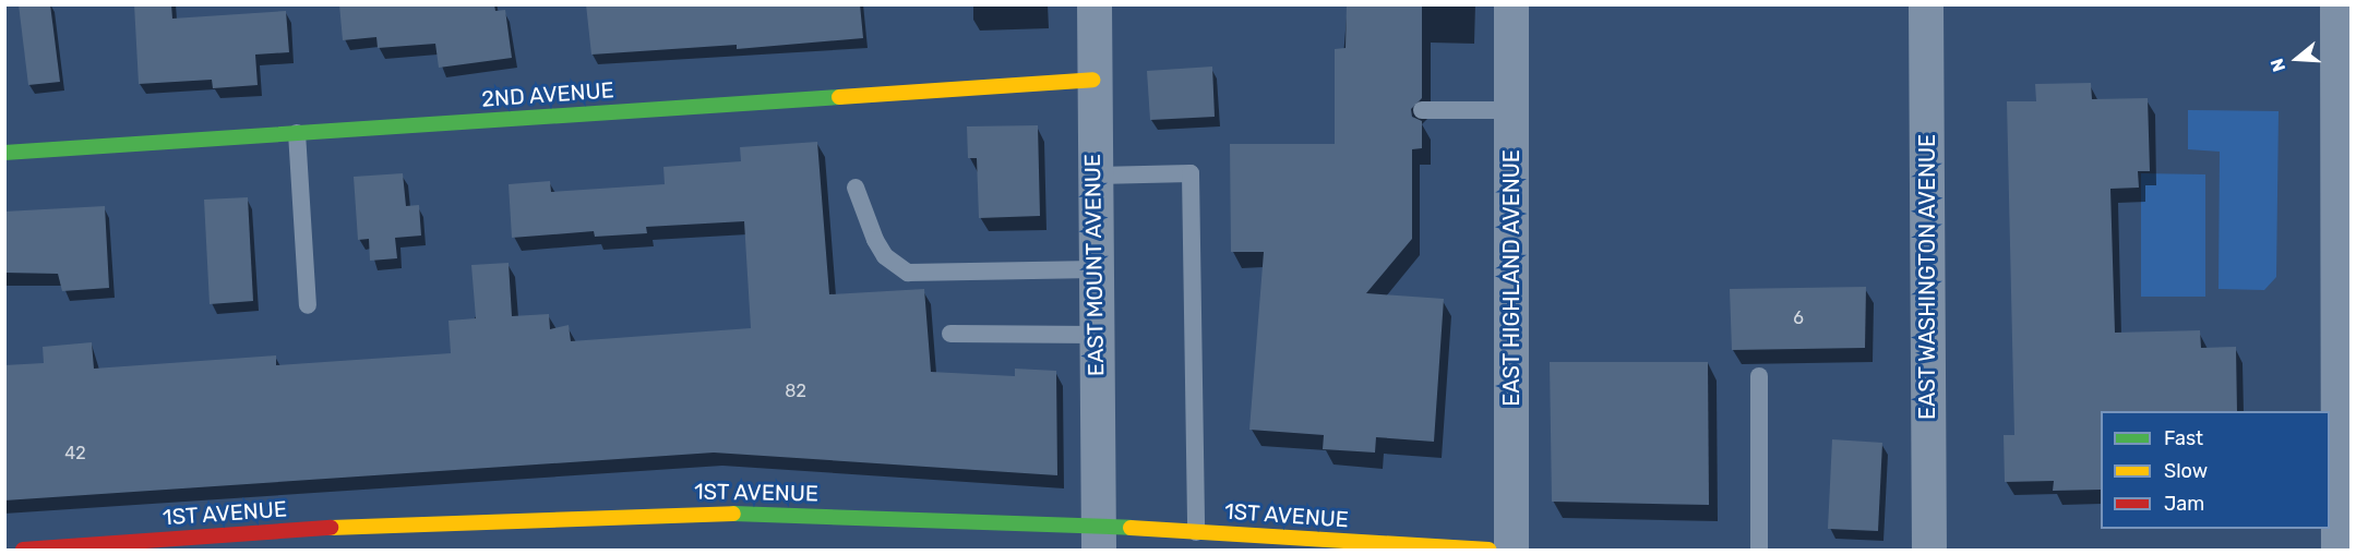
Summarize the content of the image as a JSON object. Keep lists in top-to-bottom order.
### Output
{
  "streets": {
    "street": [
      "2ND AVENUE",
      "EAST MOUNT AVENUE",
      "EAST WASHINGTON AVENUE",
      "EAST HIGHLAND AVENUE",
      "1ST AVENUE"
    ]
  },
  "crossings": [
    ["2ND AVENUE", "EAST MOUNT AVENUE"],
    ["EAST MOUNT AVENUE", "1ST AVENUE"]
  ],
  "house_numbers": ["6", "82", "42"],
  "legend": ["Fast", "Slow", "Jam"],
  "north": "left"
}
